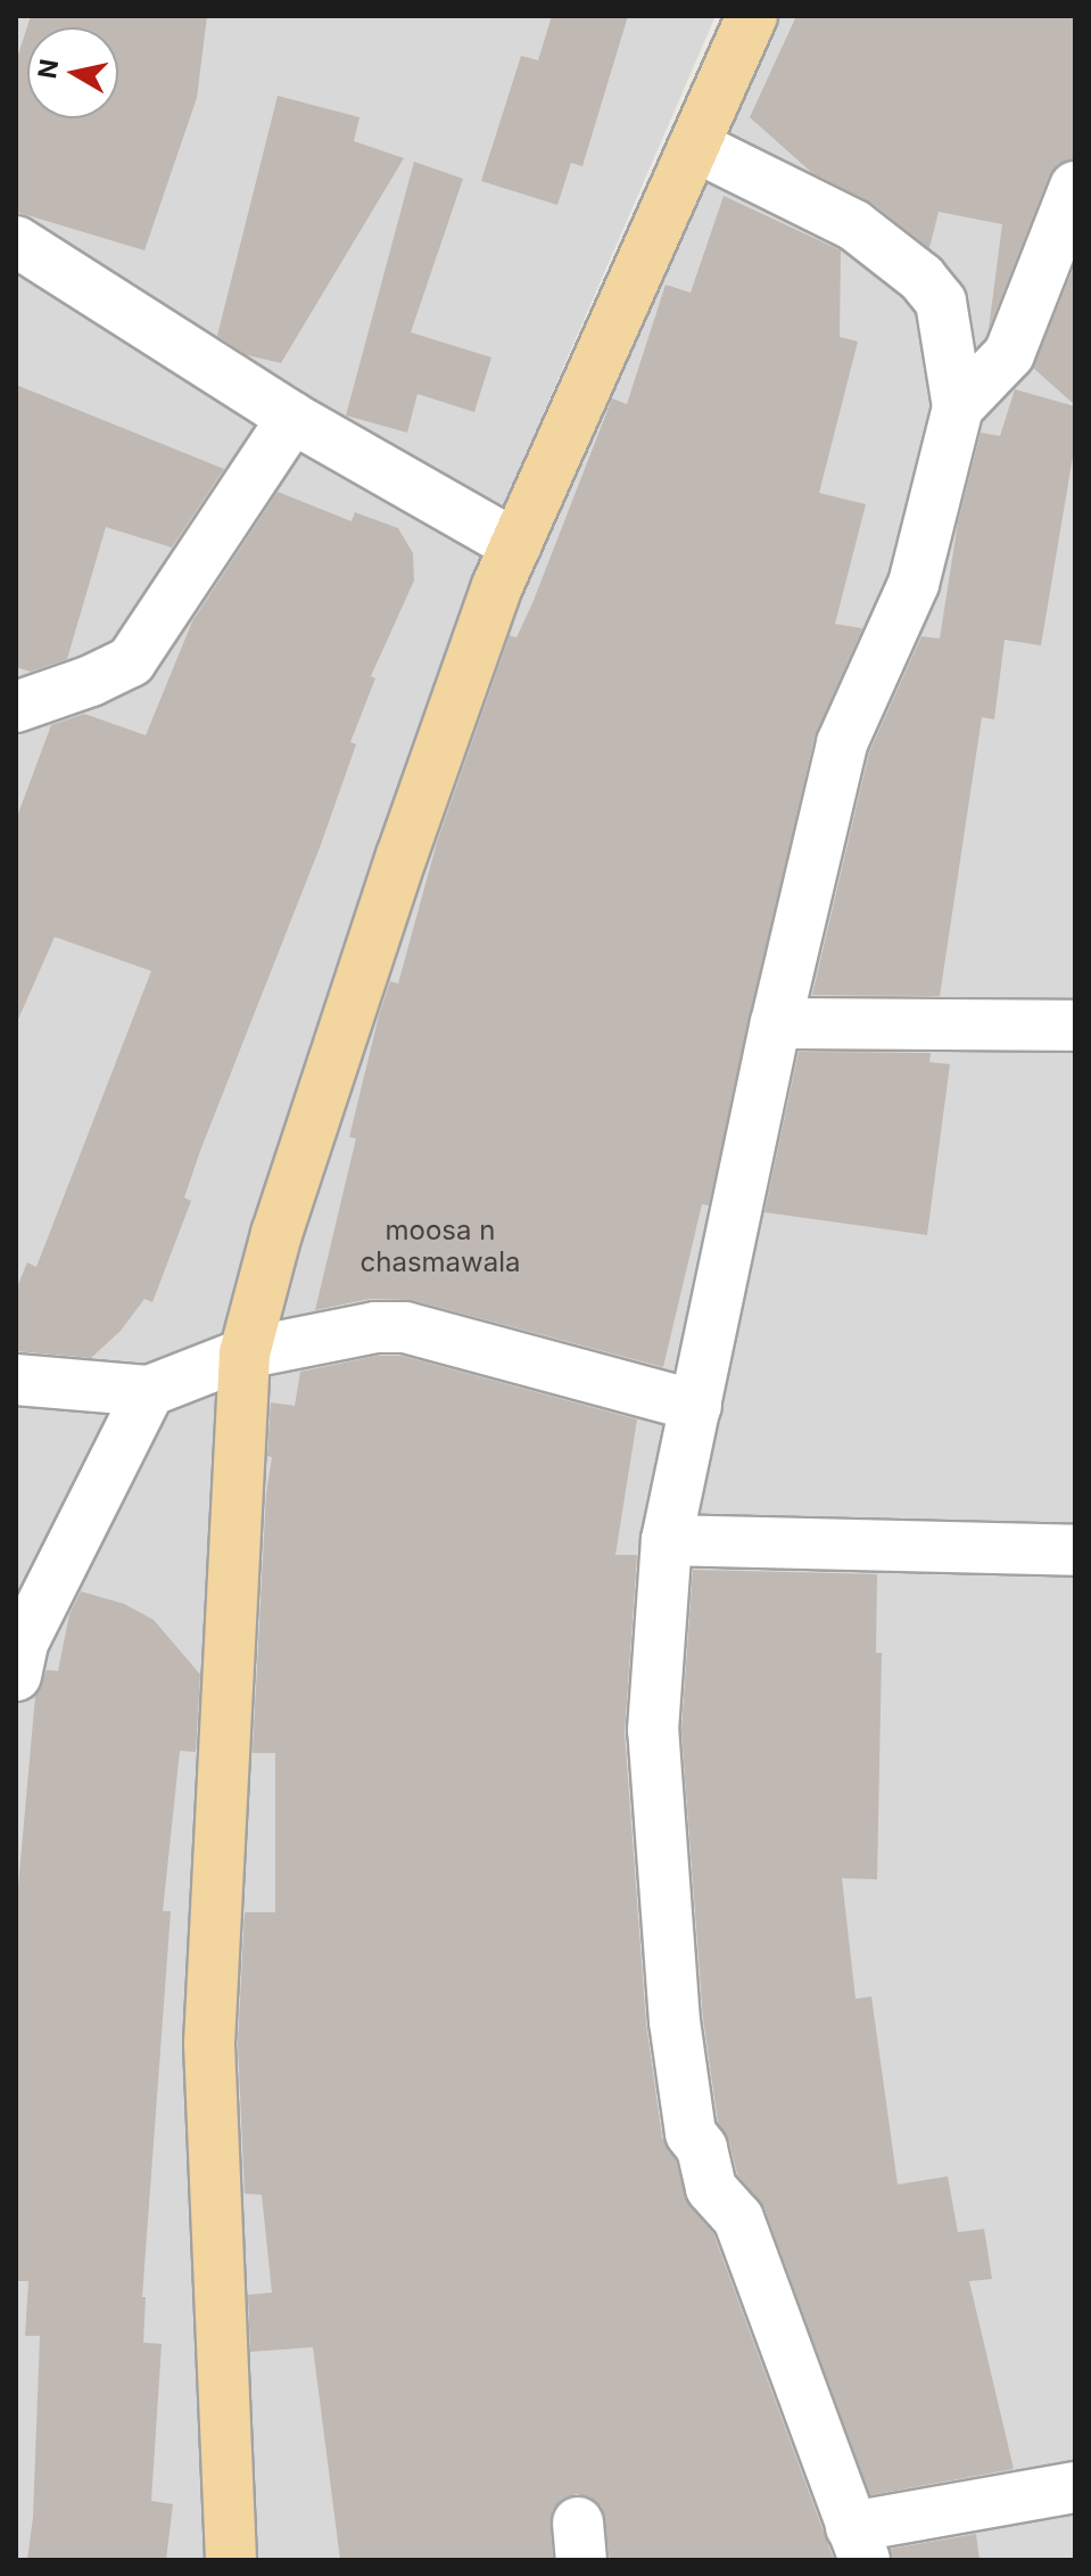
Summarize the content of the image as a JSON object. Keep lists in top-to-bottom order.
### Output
{
  "house_numbers": ["moosa n chasmawala"],
  "north": "left"
}
